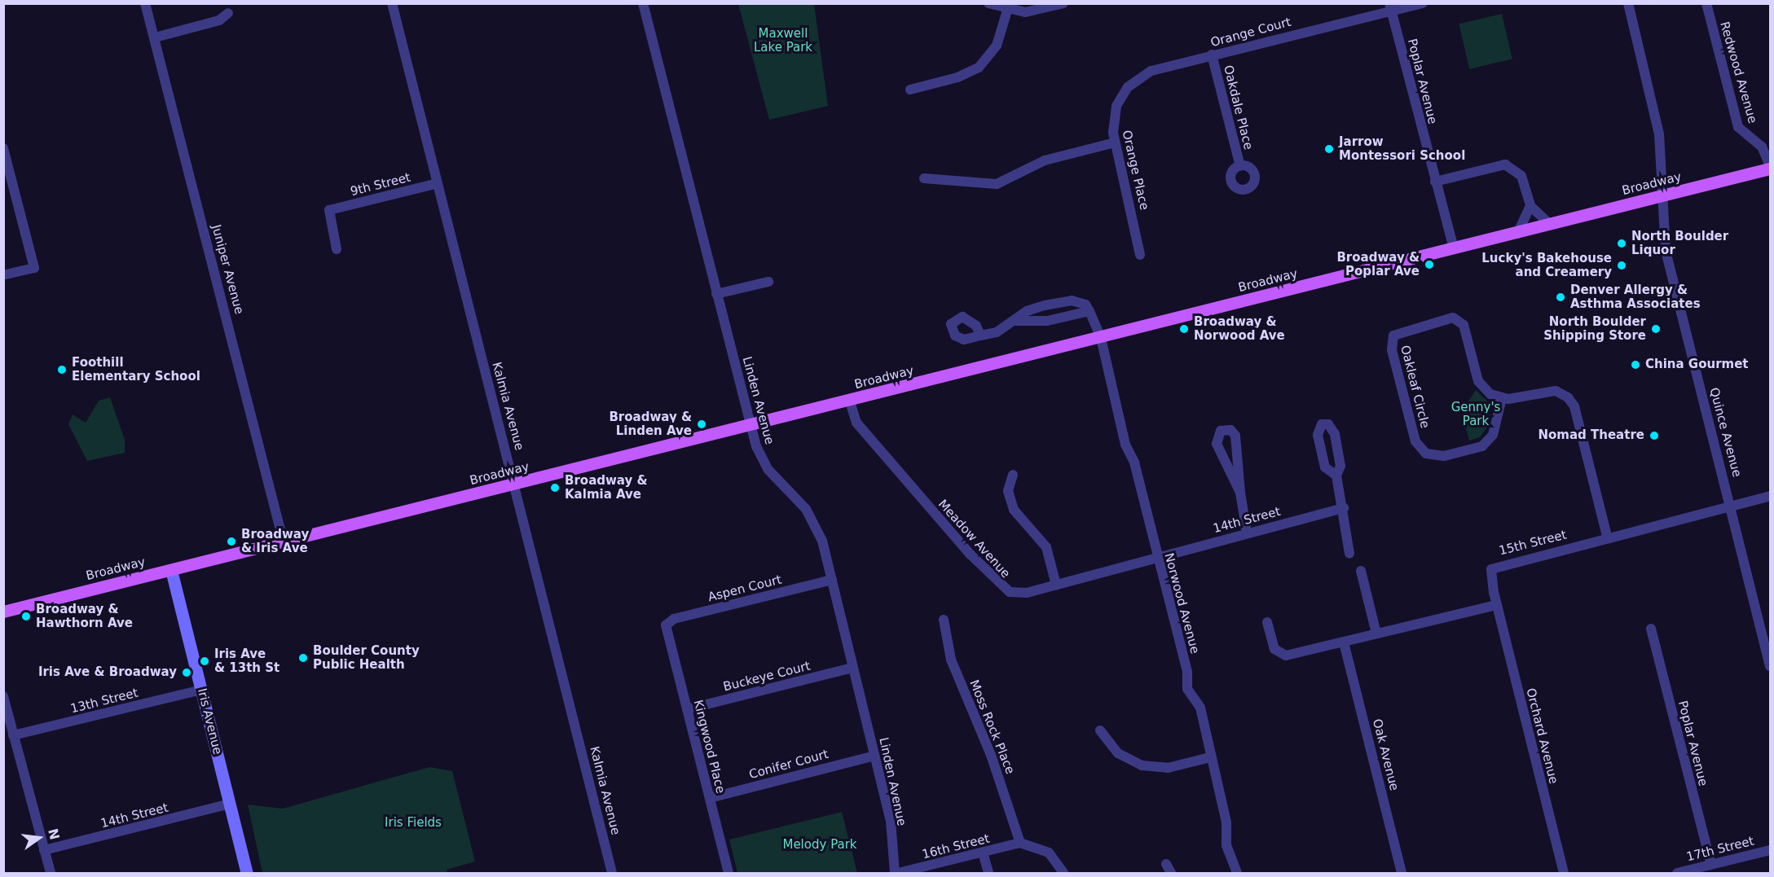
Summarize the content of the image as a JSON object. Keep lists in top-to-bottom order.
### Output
{
  "streets": {
    "main road": ["Broadway", "Iris Avenue"],
    "street": [
      "Orange Court",
      "Redwood Avenue",
      "Poplar Avenue",
      "Oakdale Place",
      "Orange Place",
      "9th Street",
      "Juniper Avenue",
      "Oakleaf Circle",
      "Linden Avenue",
      "Kalmia Avenue",
      "Quince Avenue",
      "14th Street",
      "Meadow Avenue",
      "15th Street",
      "Aspen Court",
      "Norwood Avenue",
      "Buckeye Court",
      "13th Street",
      "Moss Rock Place",
      "Orchard Avenue",
      "Kingwood Place",
      "Oak Avenue",
      "Conifer Court",
      "16th Street",
      "17th Street"
    ]
  },
  "crossings": [
    ["Orange Court", "Poplar Avenue"],
    ["Orange Court", "Oakdale Place"],
    ["Orange Court", "Orange Place"],
    ["Redwood Avenue", "Broadway"],
    ["Poplar Avenue", "Broadway"],
    ["Poplar Avenue", "17th Street"],
    ["Broadway", "Juniper Avenue"],
    ["Broadway", "Linden Avenue"],
    ["Broadway", "Kalmia Avenue"],
    ["Broadway", "Quince Avenue"],
    ["Broadway", "Meadow Avenue"],
    ["Broadway", "Norwood Avenue"],
    ["Broadway", "Iris Avenue"],
    ["9th Street", "Kalmia Avenue"],
    ["Linden Avenue", "Aspen Court"],
    ["Linden Avenue", "Buckeye Court"],
    ["Linden Avenue", "Conifer Court"],
    ["Linden Avenue", "16th Street"],
    ["Quince Avenue", "15th Street"],
    ["14th Street", "Meadow Avenue"],
    ["14th Street", "Norwood Avenue"],
    ["14th Street", "Iris Avenue"],
    ["Meadow Avenue", "Norwood Avenue"],
    ["15th Street", "Orchard Avenue"],
    ["Aspen Court", "Kingwood Place"],
    ["Buckeye Court", "Kingwood Place"],
    ["13th Street", "Iris Avenue"],
    ["Moss Rock Place", "16th Street"],
    ["Kingwood Place", "Conifer Court"]
  ],
  "parks": [
    "Maxwell Lake Park",
    "Genny's Park",
    "Iris Fields",
    "Melody Park"
  ],
  "places": [
    "Jarrow Montessori School",
    "North Boulder Liquor",
    "Broadway & Poplar Ave",
    "Lucky's Bakehouse and Creamery",
    "Denver Allergy & Asthma Associates",
    "Broadway & Norwood Ave",
    "North Boulder Shipping Store",
    "China Gourmet",
    "Foothill Elementary School",
    "Broadway & Linden Ave",
    "Nomad Theatre",
    "Broadway & Kalmia Ave",
    "Broadway & Iris Ave",
    "Broadway & Hawthorn Ave",
    "Boulder County Public Health",
    "Iris Ave & 13th St",
    "Iris Ave & Broadway"
  ],
  "north": "right"
}
